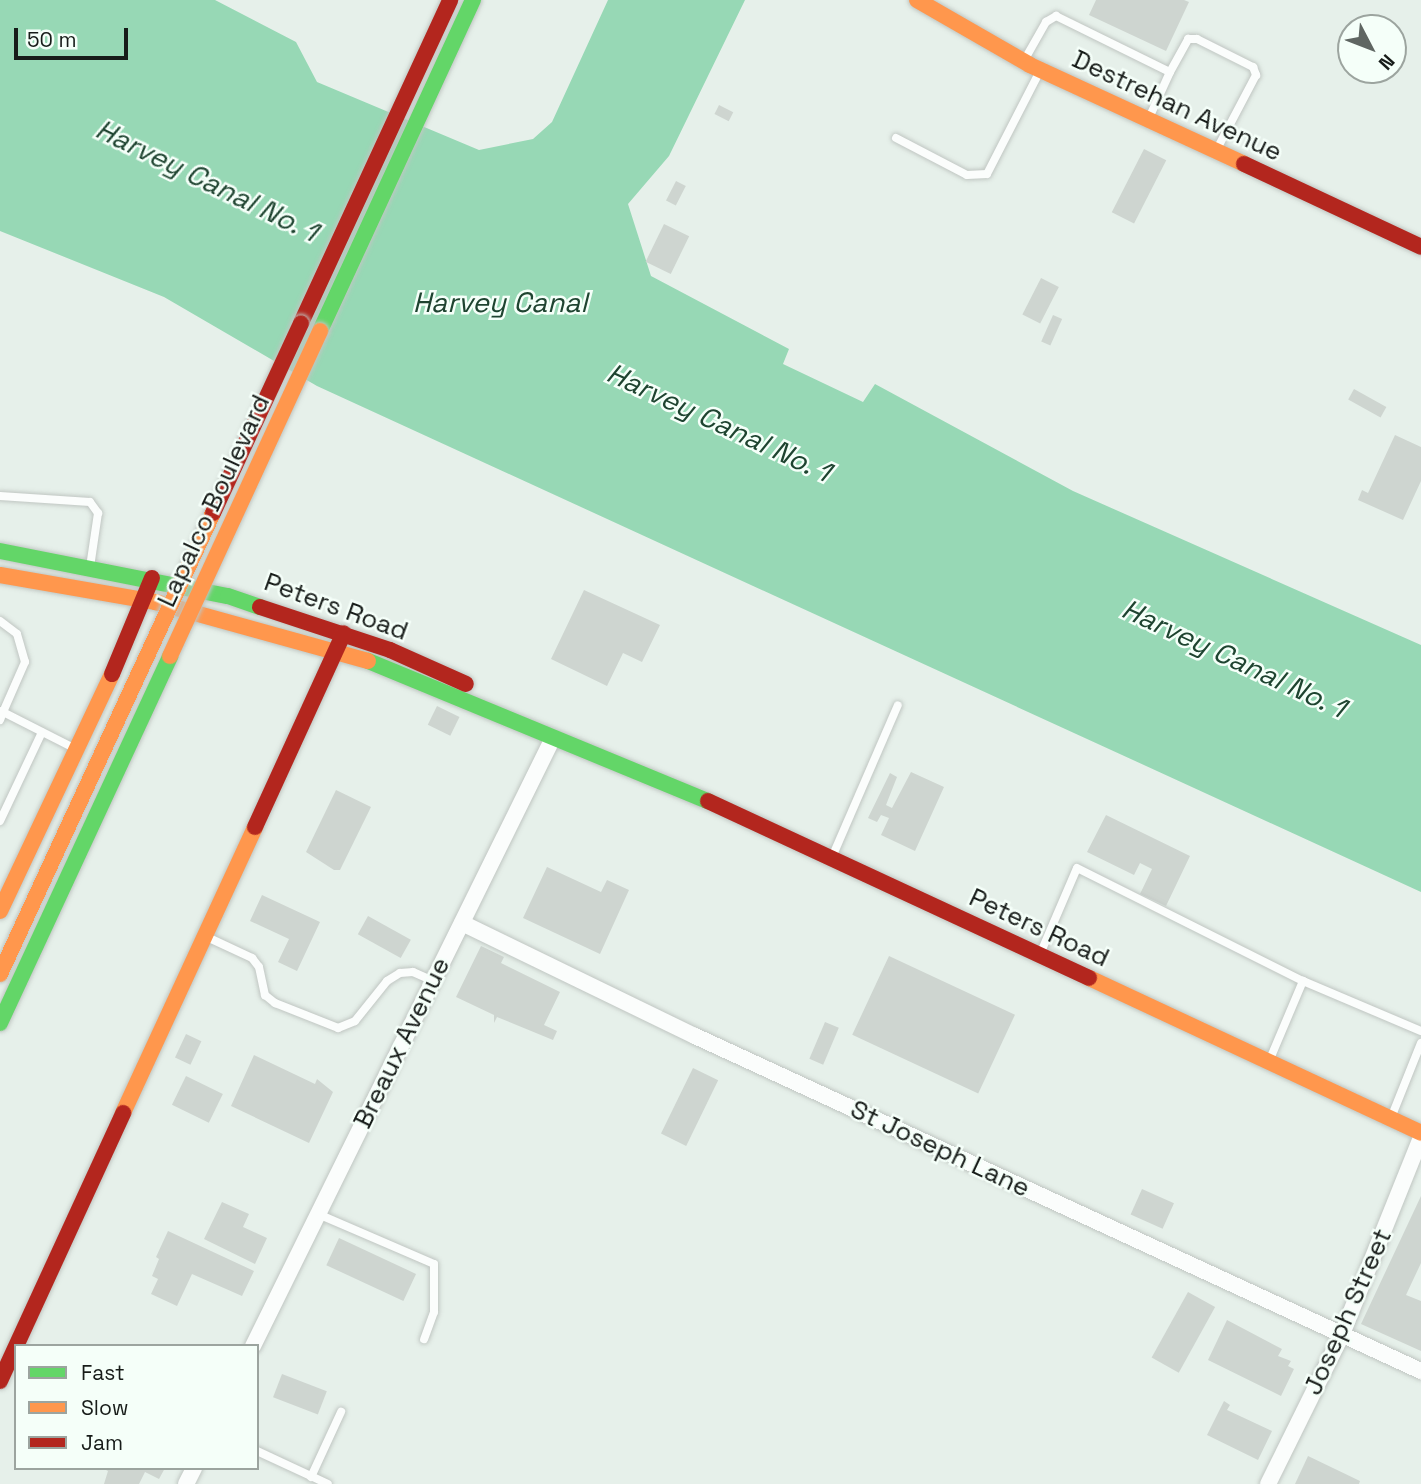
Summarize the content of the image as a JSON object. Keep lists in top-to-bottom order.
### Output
{
  "streets": {
    "main road": ["Destrehan Avenue", "Lapalco Boulevard", "Peters Road"],
    "street": ["Breaux Avenue", "St Joseph Lane", "Joseph Street"]
  },
  "crossings": [
    ["Peters Road", "Breaux Avenue"],
    ["Peters Road", "Joseph Street"],
    ["Breaux Avenue", "St Joseph Lane"],
    ["St Joseph Lane", "Joseph Street"]
  ],
  "water": ["Harvey Canal No. 1", "Harvey Canal"],
  "legend": ["Fast", "Slow", "Jam"],
  "scale_bar": "50 m",
  "north": "bottom right"
}
